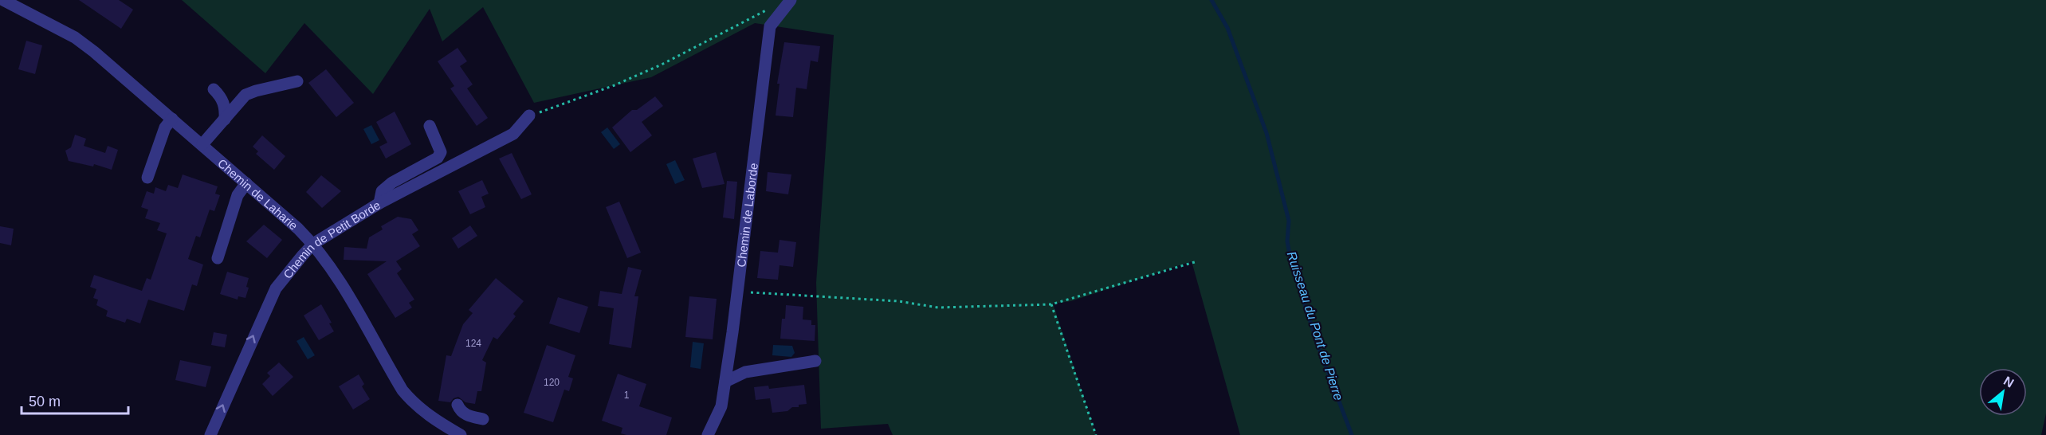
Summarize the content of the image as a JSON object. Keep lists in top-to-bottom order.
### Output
{
  "streets": {
    "street": ["Chemin de Laharie", "Chemin de Laborde", "Chemin de Petit Borde"]
  },
  "crossings": [
    ["Chemin de Laharie", "Chemin de Petit Borde"]
  ],
  "water": ["Ruisseau du Pont de Pierre"],
  "house_numbers": ["124", "120", "1"],
  "scale_bar": "50 m",
  "north": "top right"
}
